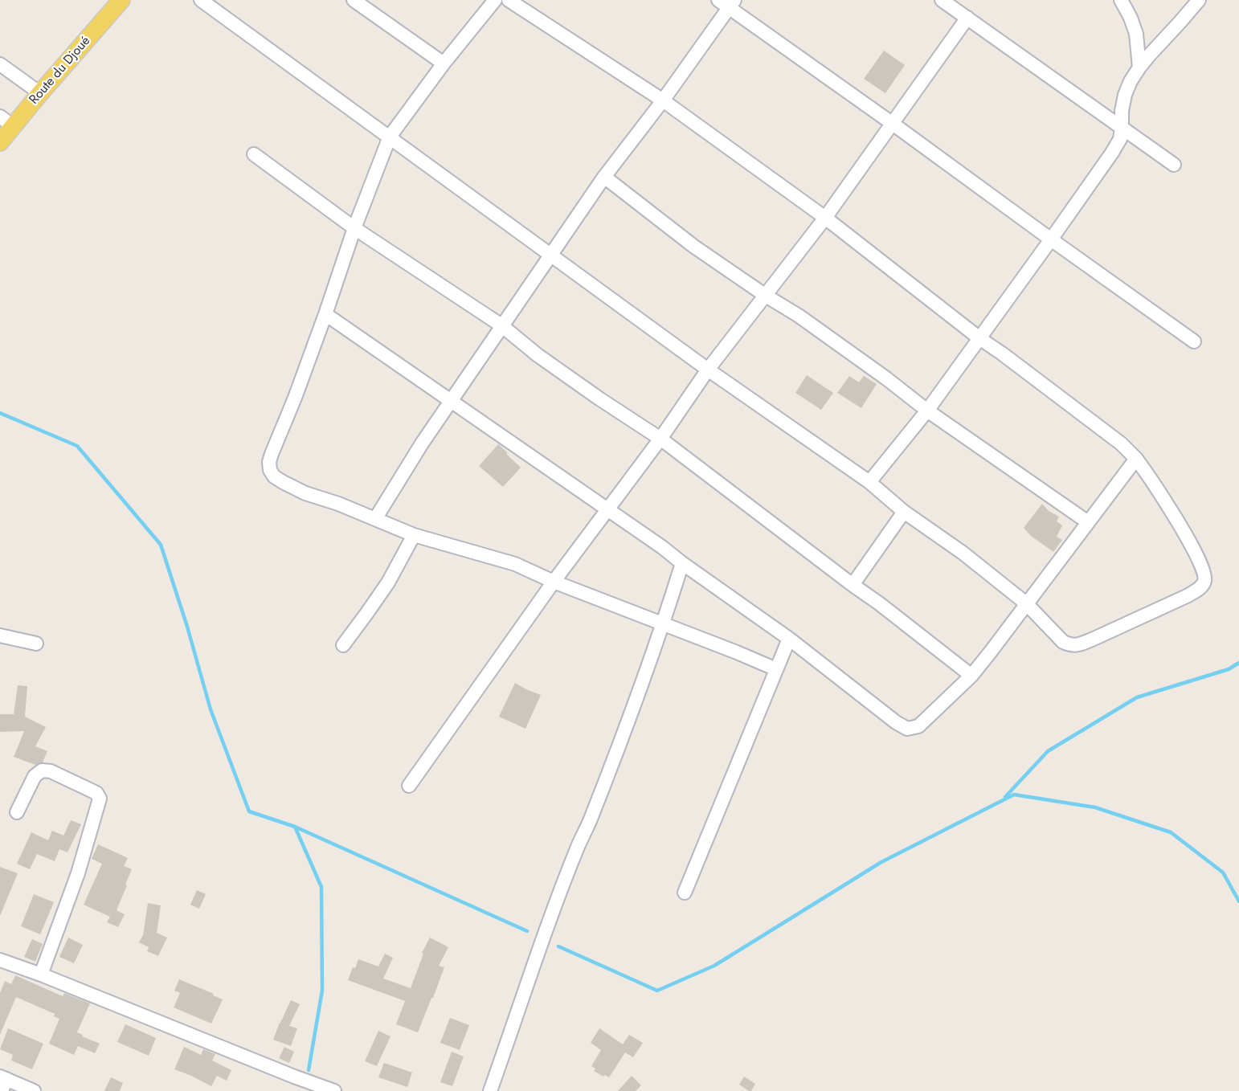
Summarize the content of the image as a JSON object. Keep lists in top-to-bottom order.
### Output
{
  "streets": {
    "main road": ["Route du Djoué"]
  }
}
